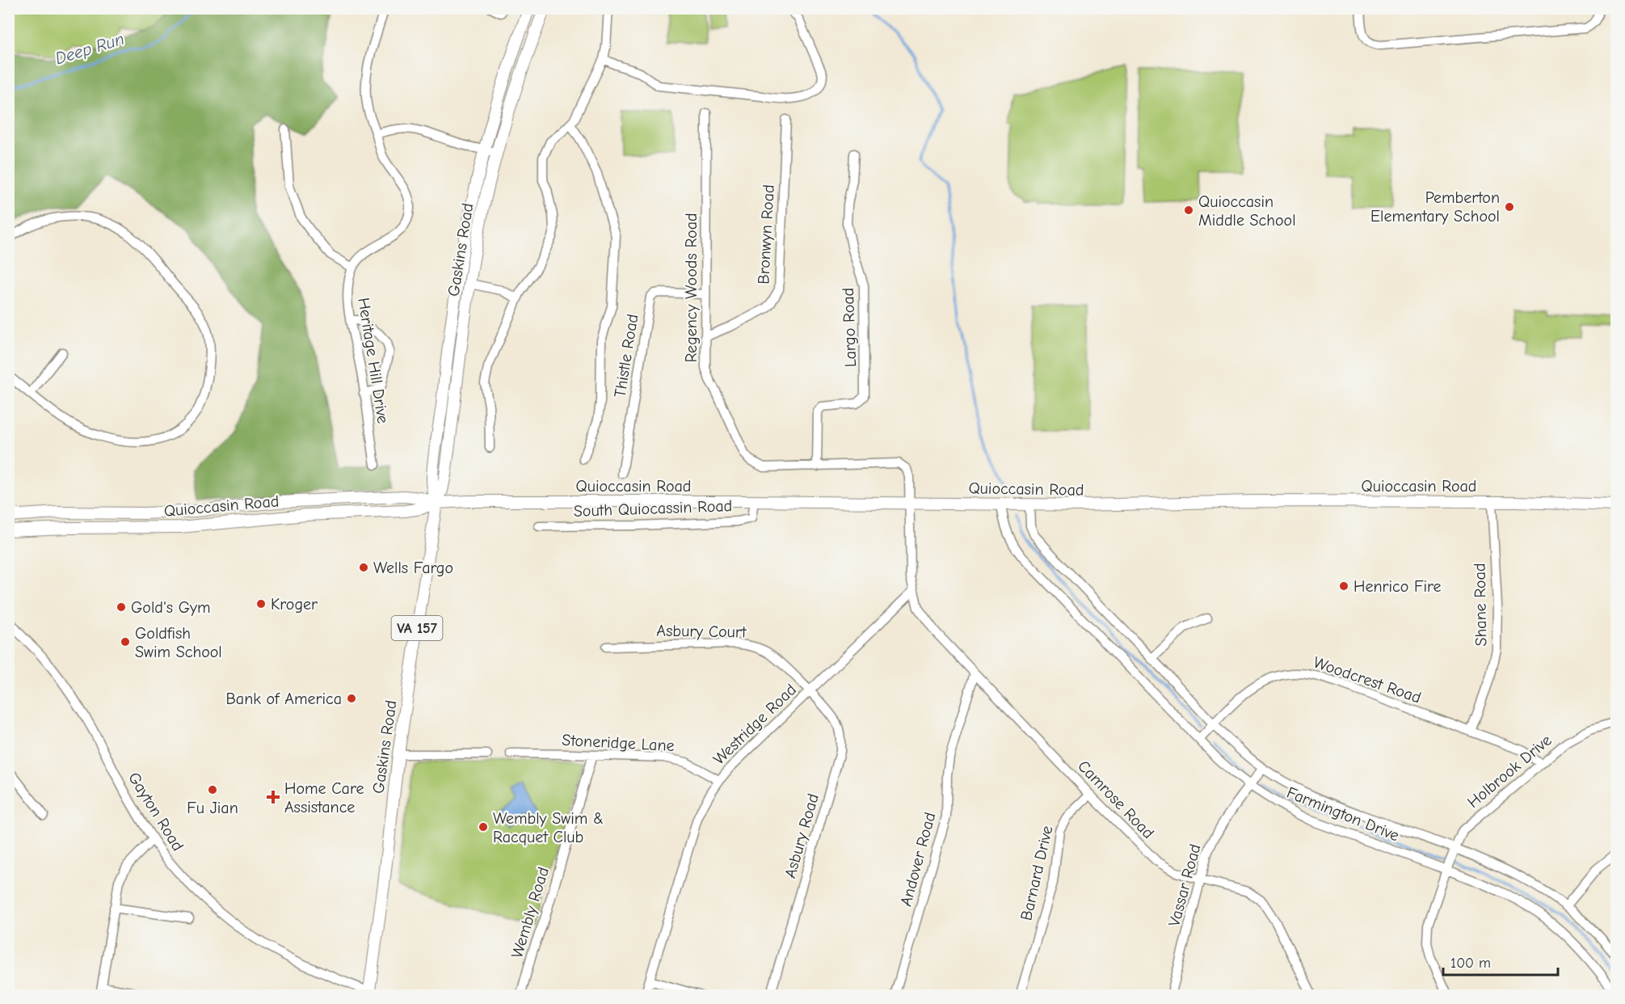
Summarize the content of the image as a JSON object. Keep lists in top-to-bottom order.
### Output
{
  "streets": {
    "main road": ["Gaskins Road", "Quioccasin Road", "VA 157"],
    "street": [
      "Bronwyn Road",
      "Regency Woods Road",
      "Largo Road",
      "Thistle Road",
      "Heritage Hill Drive",
      "South Quiocassin Road",
      "Shane Road",
      "Asbury Court",
      "Woodcrest Road",
      "Westridge Road",
      "Stoneridge Lane",
      "Holbrook Drive",
      "Camrose Road",
      "Gayton Road",
      "Farmington Drive",
      "Asbury Road",
      "Andover Road",
      "Barnard Drive",
      "Vassar Road",
      "Wembly Road"
    ]
  },
  "crossings": [
    ["Bronwyn Road", "Regency Woods Road"],
    ["Gaskins Road", "Quioccasin Road"],
    ["Gaskins Road", "Gayton Road"],
    ["Regency Woods Road", "Largo Road"],
    ["Regency Woods Road", "Thistle Road"],
    ["Regency Woods Road", "Quioccasin Road"],
    ["Quioccasin Road", "South Quiocassin Road"],
    ["Quioccasin Road", "Shane Road"],
    ["Quioccasin Road", "Farmington Drive"],
    ["Shane Road", "Woodcrest Road"],
    ["Asbury Court", "Westridge Road"],
    ["Asbury Court", "Asbury Road"],
    ["Woodcrest Road", "Holbrook Drive"],
    ["Woodcrest Road", "Farmington Drive"],
    ["Westridge Road", "Stoneridge Lane"],
    ["Westridge Road", "Camrose Road"],
    ["Westridge Road", "Asbury Road"],
    ["Stoneridge Lane", "Wembly Road"],
    ["Holbrook Drive", "Farmington Drive"],
    ["Camrose Road", "Andover Road"],
    ["Camrose Road", "Barnard Drive"],
    ["Camrose Road", "Vassar Road"],
    ["Farmington Drive", "Vassar Road"]
  ],
  "water": ["Deep Run"],
  "places": {
    "other": [
      "Pemberton Elementary School",
      "Quioccasin Middle School",
      "Wells Fargo",
      "Henrico Fire",
      "Kroger",
      "Gold's Gym",
      "Goldfish Swim School",
      "Bank of America",
      "Fu Jian",
      "Wembly Swim & Racquet Club"
    ],
    "health": ["Home Care Assistance"]
  },
  "scale_bar": "100 m"
}
